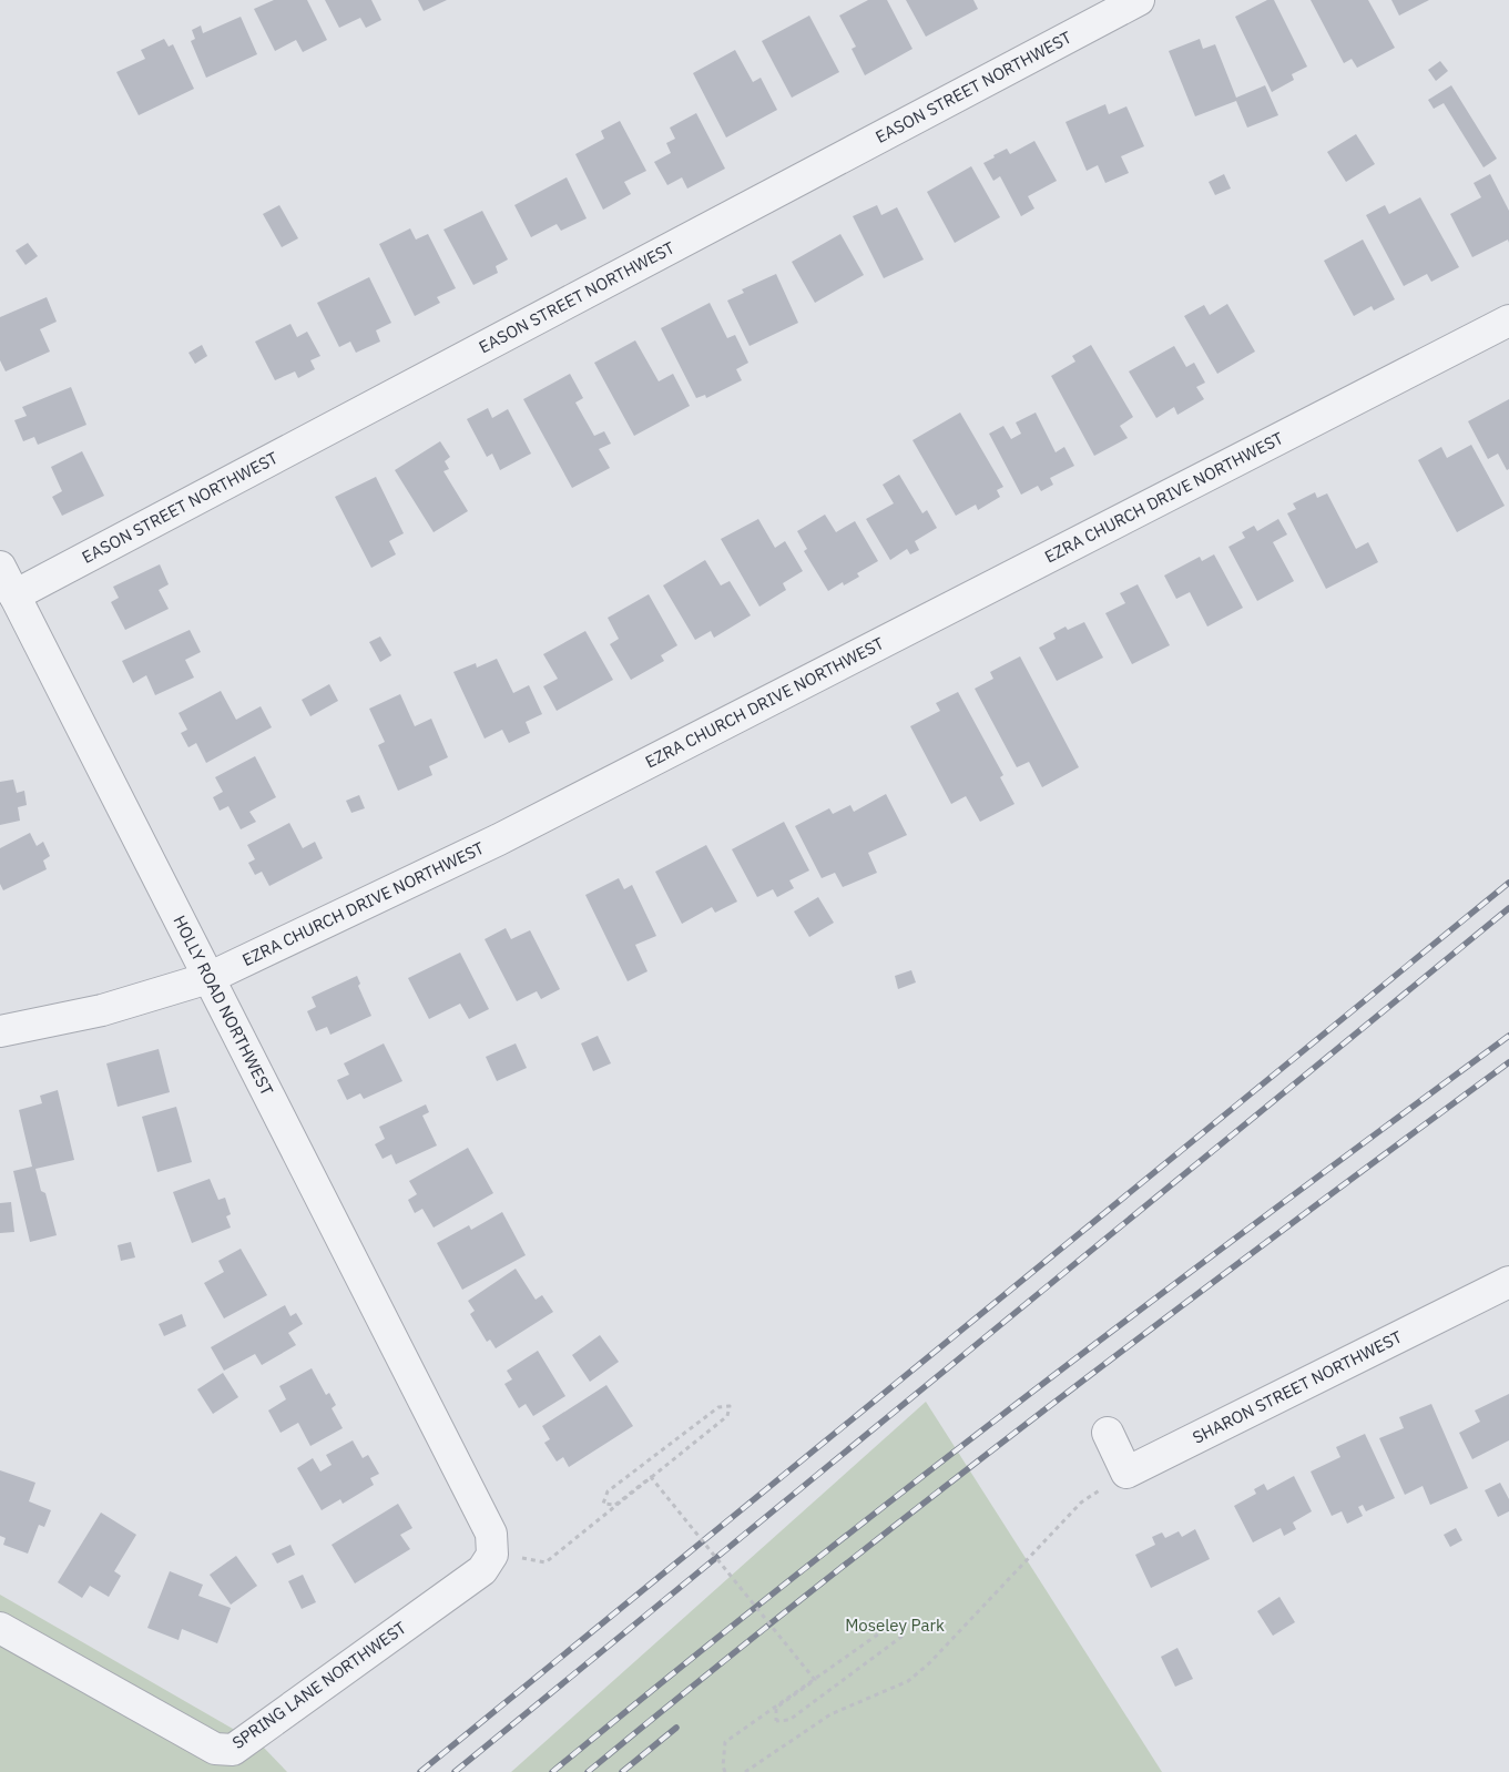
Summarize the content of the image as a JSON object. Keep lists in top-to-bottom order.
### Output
{
  "streets": {
    "street": [
      "EASON STREET NORTHWEST",
      "EZRA CHURCH DRIVE NORTHWEST",
      "HOLLY ROAD NORTHWEST",
      "SHARON STREET NORTHWEST",
      "SPRING LANE NORTHWEST"
    ]
  },
  "crossings": [
    ["EASON STREET NORTHWEST", "HOLLY ROAD NORTHWEST"],
    ["EZRA CHURCH DRIVE NORTHWEST", "HOLLY ROAD NORTHWEST"],
    ["HOLLY ROAD NORTHWEST", "SPRING LANE NORTHWEST"]
  ],
  "parks": ["Moseley Park"]
}
